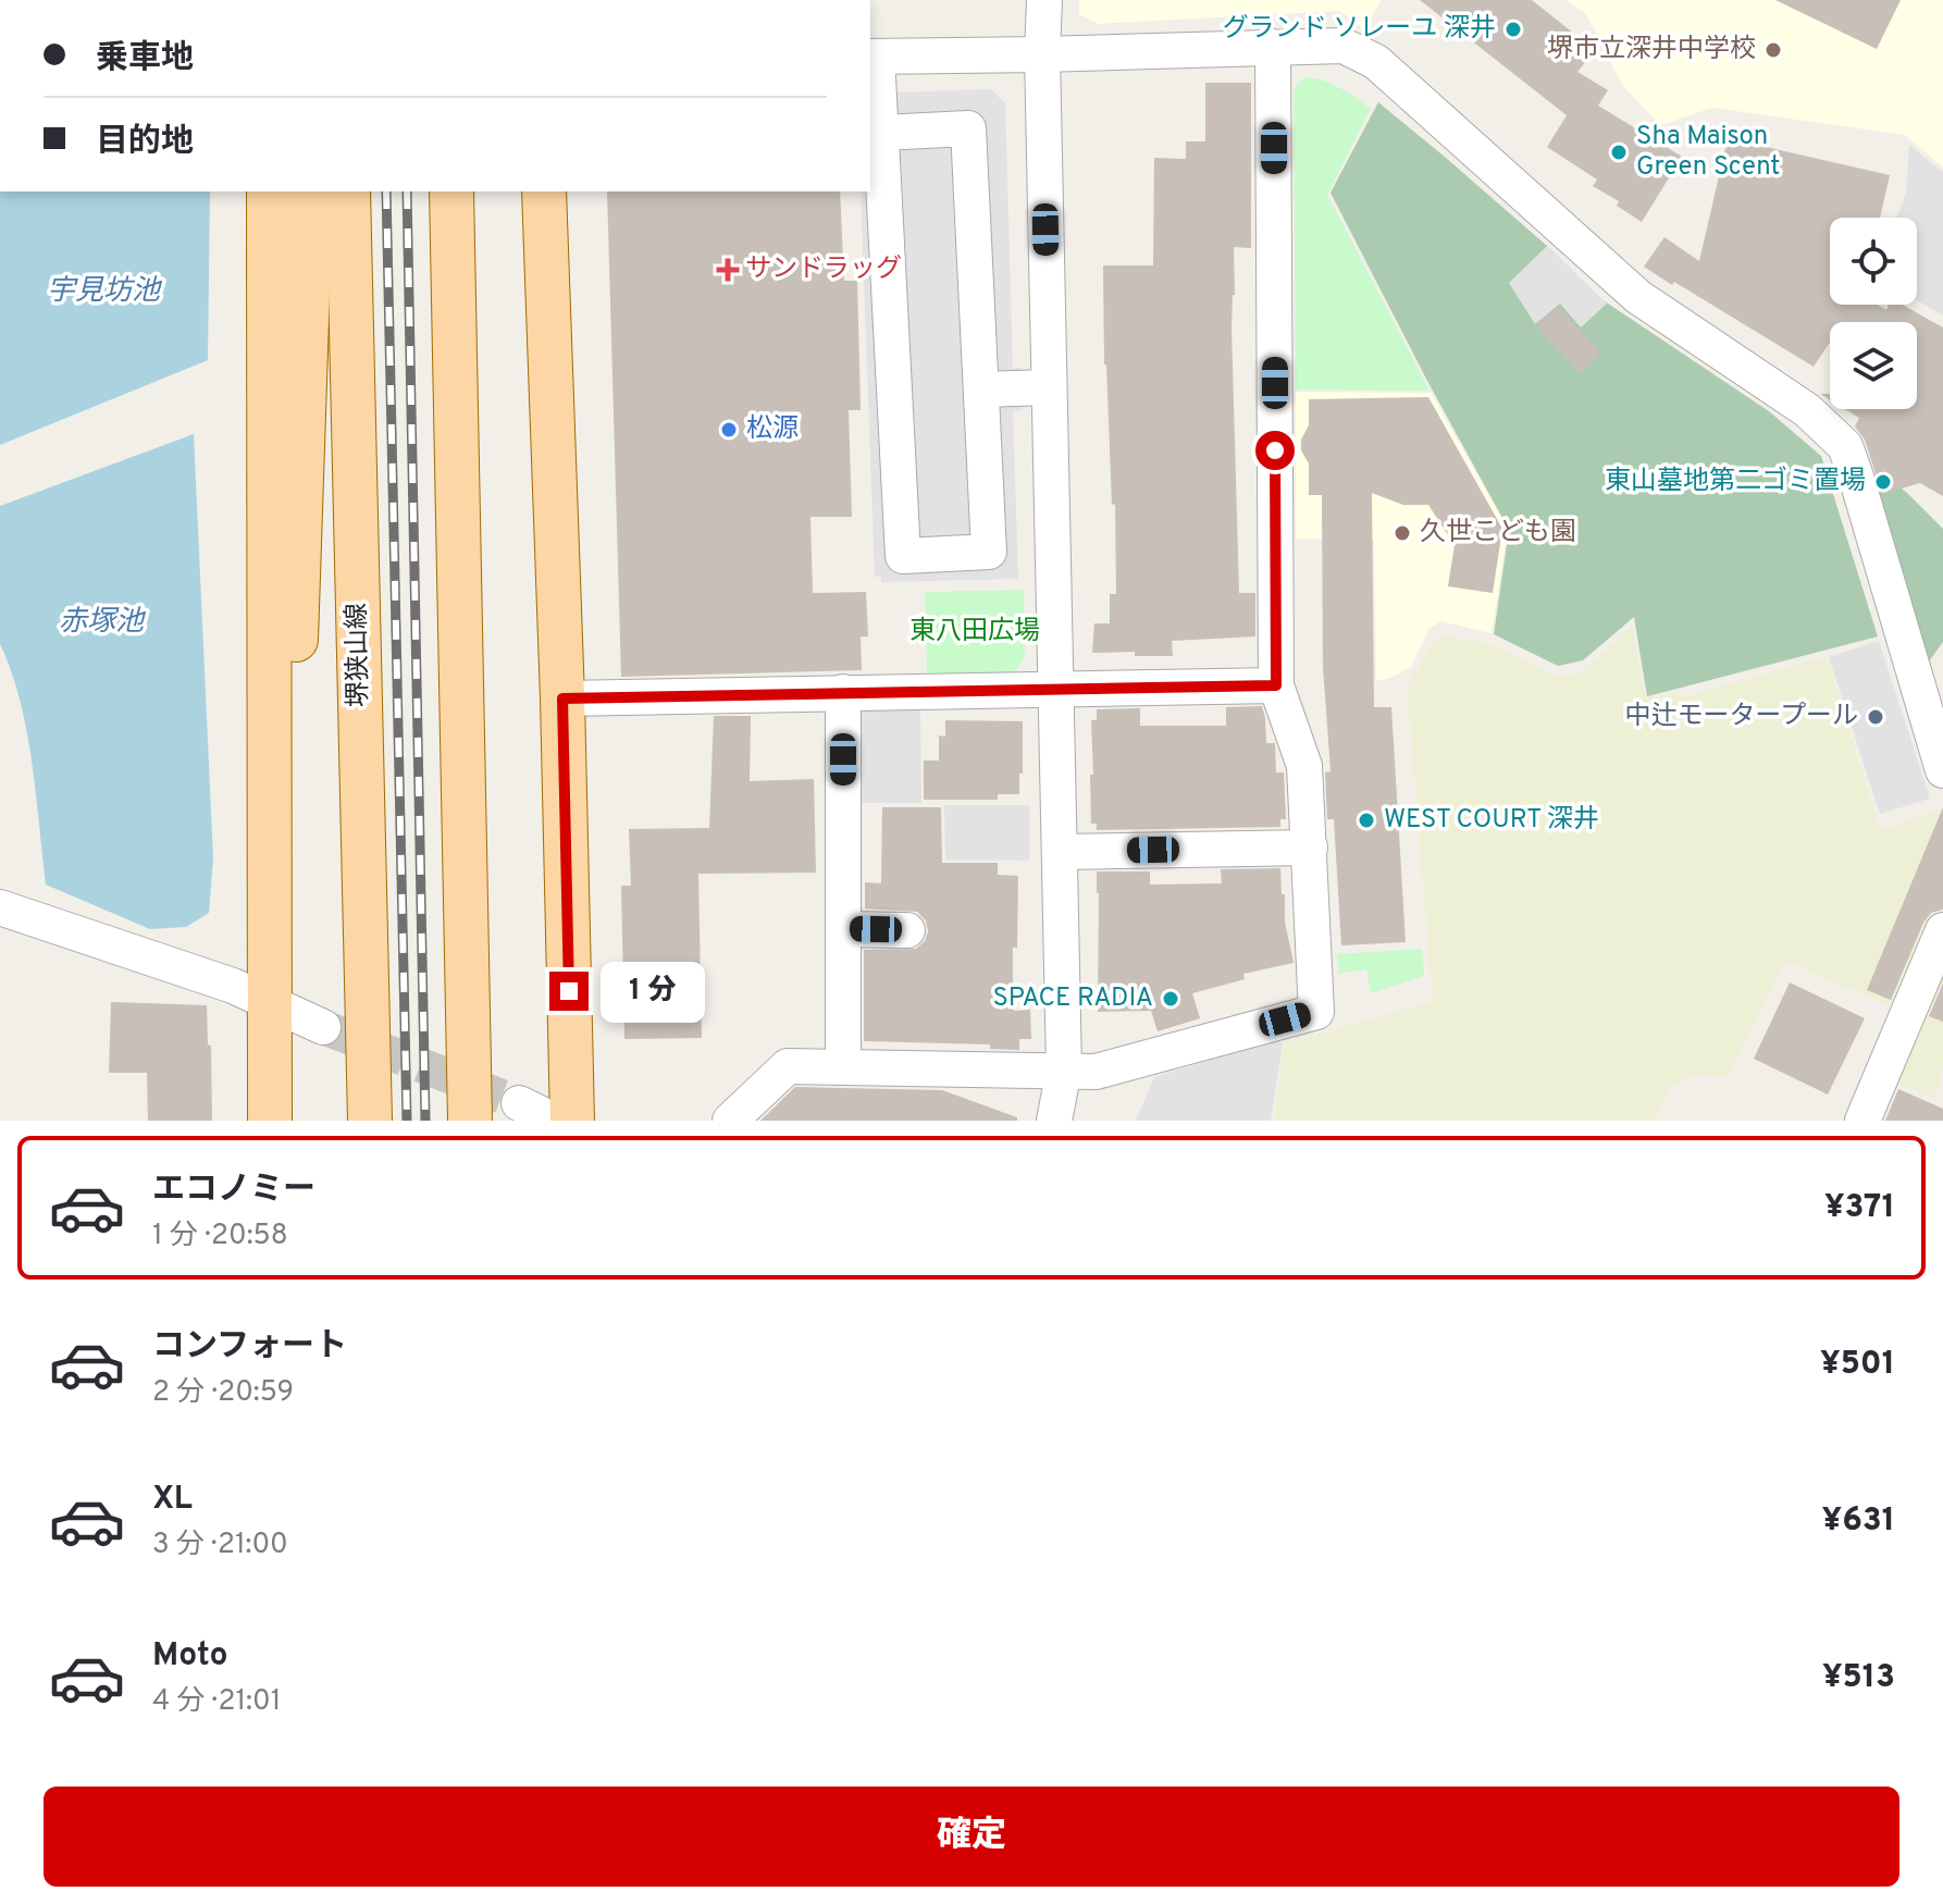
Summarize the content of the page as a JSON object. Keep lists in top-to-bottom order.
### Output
{
  "streets": {
    "main road": ["堺狭山線"]
  },
  "water": ["宇見坊池", "赤塚池"],
  "parks": ["東八田広場"],
  "places": {
    "other": [
      "グランド ソレーユ 深井",
      "堺市立深井中学校",
      "Sha Maison Green Scent",
      "松源",
      "東山墓地第二ゴミ置場",
      "久世こども園",
      "中辻モータープール",
      "WEST COURT 深井",
      "SPACE RADIA"
    ],
    "health": ["サンドラッグ"]
  },
  "page": {
    "banner": ["乗車地", "目的地"],
    "bubble": "1 分",
    "list": [
      {
        "name": "エコノミー",
        "note": "1 分 · 20:58",
        "value": "¥371"
      },
      {
        "name": "コンフォート",
        "note": "2 分 · 20:59",
        "value": "¥501"
      },
      {
        "name": "XL",
        "note": "3 分 · 21:00",
        "value": "¥631"
      },
      {
        "name": "Moto",
        "note": "4 分 · 21:01",
        "value": "¥513"
      }
    ],
    "buttons": "確定"
  }
}
